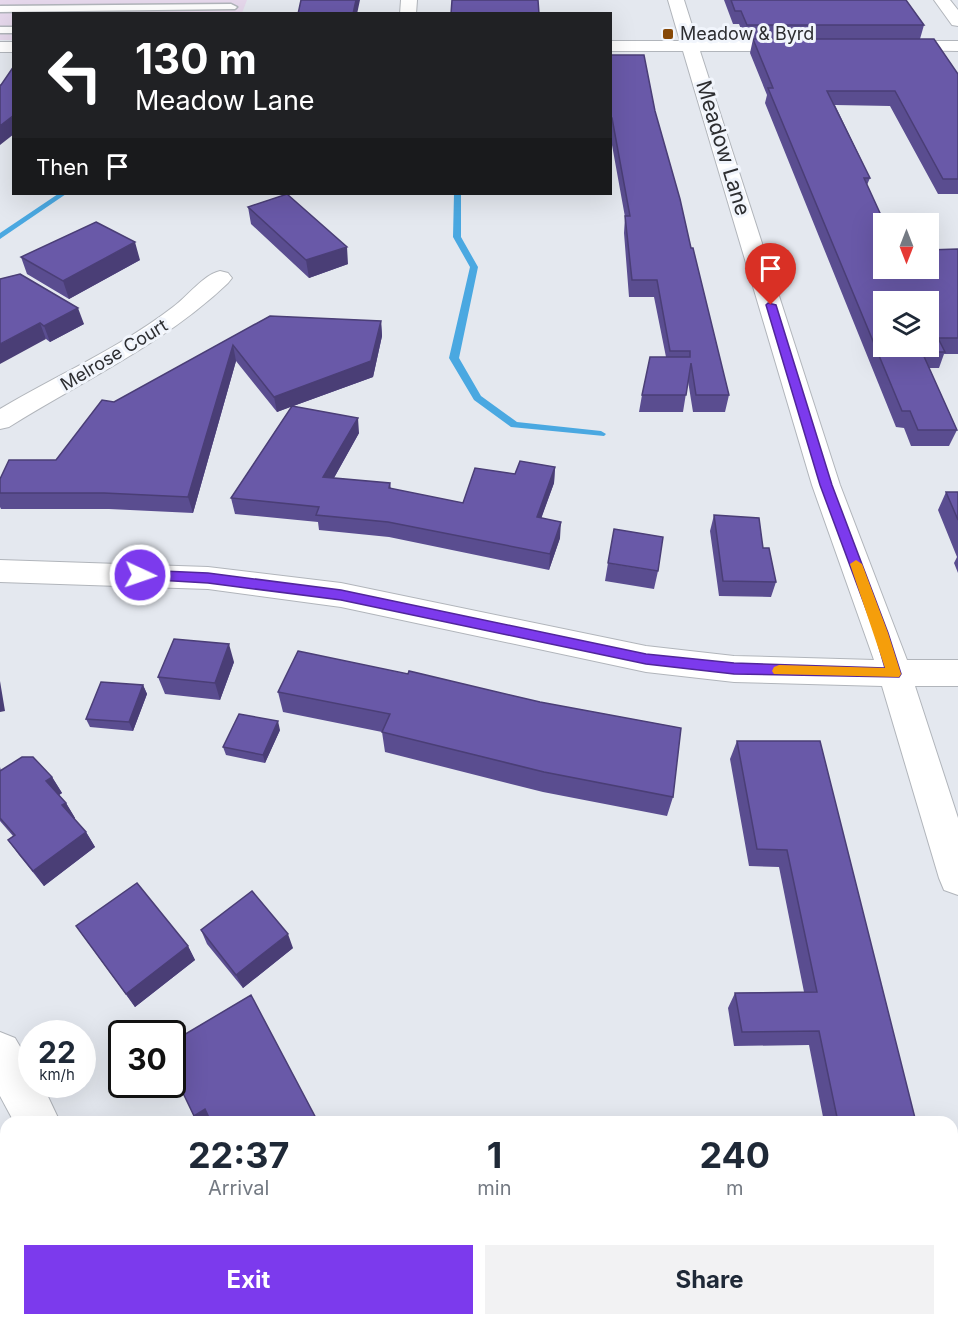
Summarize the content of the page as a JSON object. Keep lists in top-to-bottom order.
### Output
{
  "streets": {
    "street": ["Meadow Lane", "Melrose Court"]
  },
  "places": {
    "transit": ["Meadow & Byrd"]
  },
  "north": "bottom",
  "page": {
    "turn": ["130 m", "Meadow Lane"],
    "then": "Then",
    "speed": "22 km/h",
    "limit": "30",
    "eta": [
      "22:37",
      "Arrival",
      "1",
      "min",
      "240",
      "m"
    ],
    "buttons": ["Exit", "Share"]
  }
}
